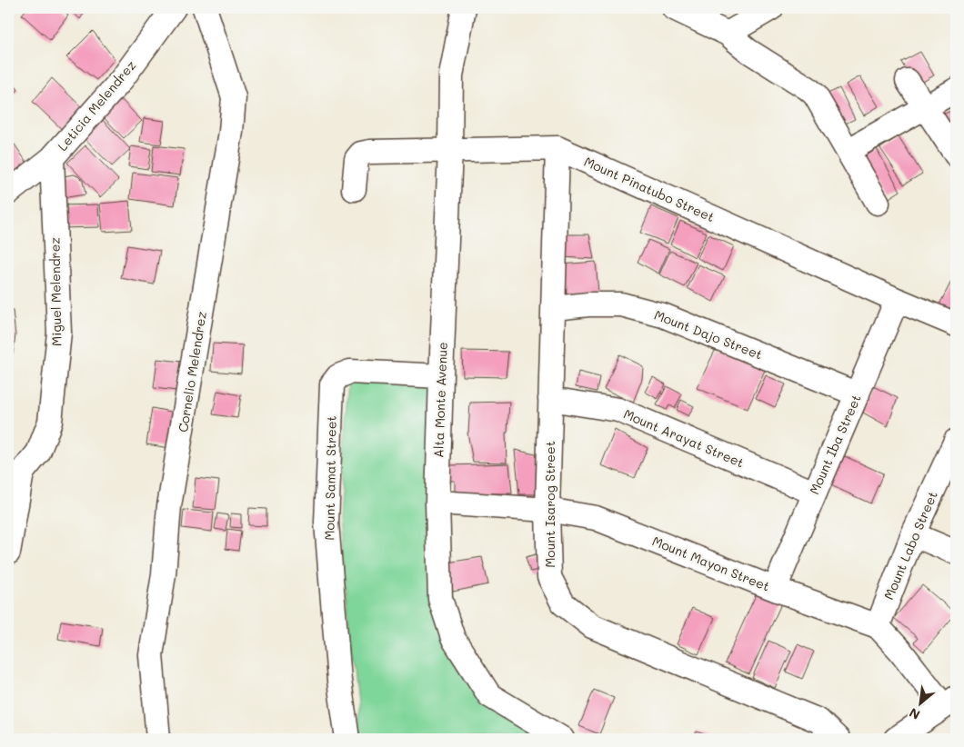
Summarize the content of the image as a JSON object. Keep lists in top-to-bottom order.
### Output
{
  "streets": {
    "street": [
      "Leticia Melendrez",
      "Mount Pinatubo Street",
      "Miguel Melendrez",
      "Mount Dajo Street",
      "Cornelio Melendrez",
      "Alta Monte Avenue",
      "Mount Arayat Street",
      "Mount Iba Street",
      "Mount Samat Street",
      "Mount Isarog Street",
      "Mount Labo Street",
      "Mount Mayon Street"
    ]
  },
  "crossings": [
    ["Leticia Melendrez", "Miguel Melendrez"],
    ["Mount Pinatubo Street", "Alta Monte Avenue"],
    ["Mount Pinatubo Street", "Mount Iba Street"],
    ["Mount Pinatubo Street", "Mount Isarog Street"],
    ["Mount Dajo Street", "Mount Iba Street"],
    ["Mount Dajo Street", "Mount Isarog Street"],
    ["Alta Monte Avenue", "Mount Samat Street"],
    ["Alta Monte Avenue", "Mount Mayon Street"],
    ["Mount Arayat Street", "Mount Iba Street"],
    ["Mount Arayat Street", "Mount Isarog Street"],
    ["Mount Iba Street", "Mount Mayon Street"],
    ["Mount Isarog Street", "Mount Mayon Street"],
    ["Mount Labo Street", "Mount Mayon Street"]
  ],
  "north": "bottom left"
}
